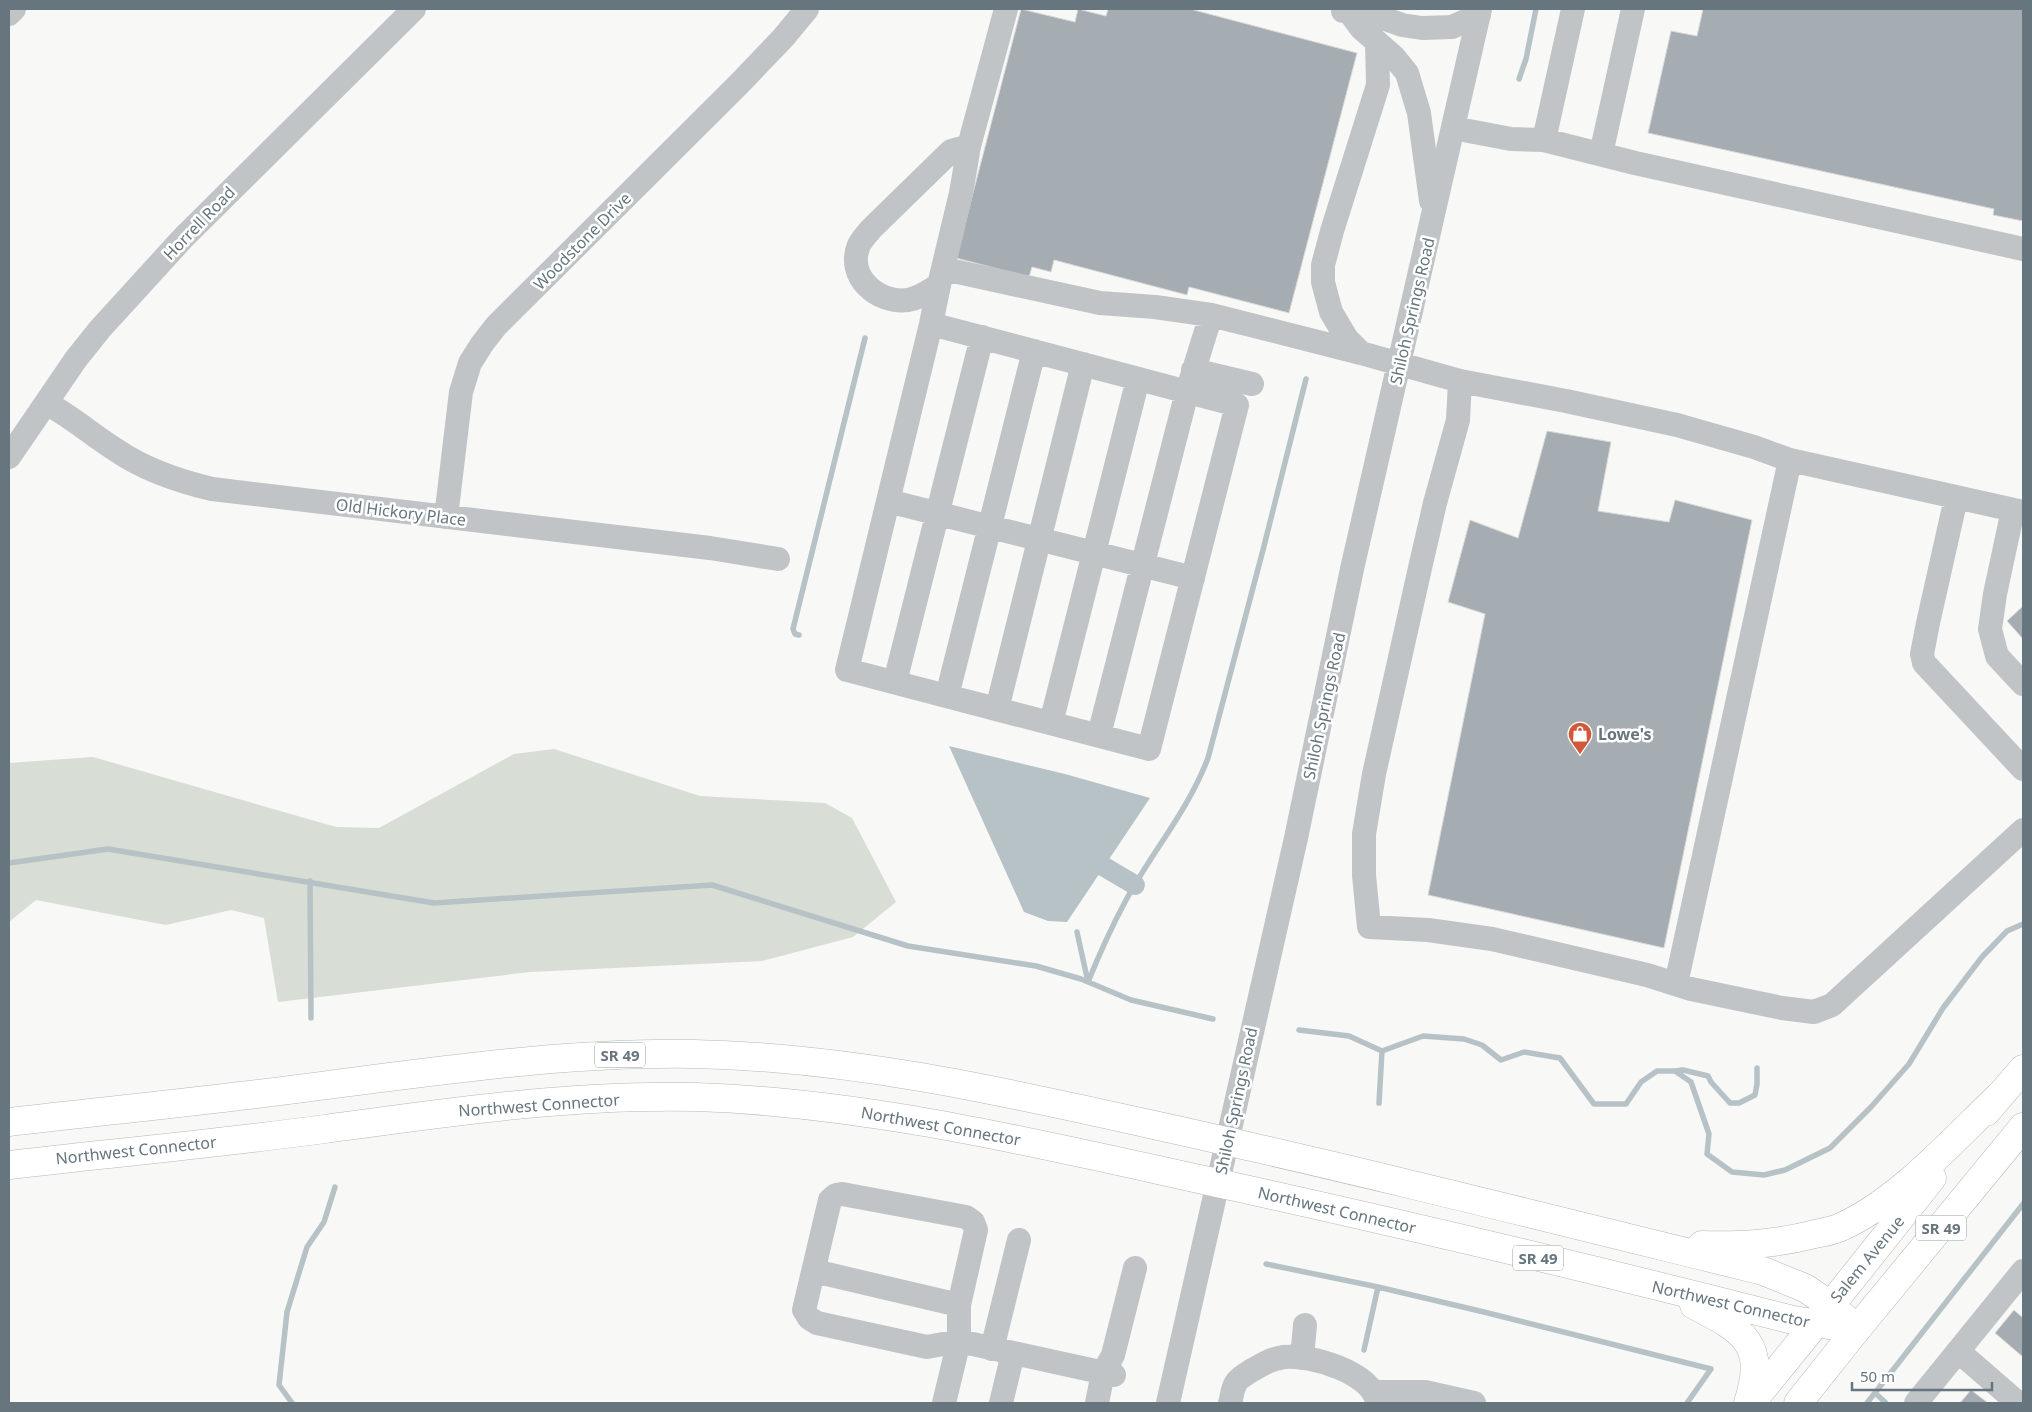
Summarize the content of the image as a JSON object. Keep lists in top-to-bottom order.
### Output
{
  "streets": {
    "main road": ["SR 49", "Northwest Connector", "Salem Avenue"],
    "street": [
      "Horrell Road",
      "Woodstone Drive",
      "Shiloh Springs Road",
      "Old Hickory Place"
    ]
  },
  "crossings": [
    ["Horrell Road", "Old Hickory Place"],
    ["Woodstone Drive", "Old Hickory Place"],
    ["Shiloh Springs Road", "SR 49"],
    ["Shiloh Springs Road", "Northwest Connector"],
    ["SR 49", "Salem Avenue"],
    ["Northwest Connector", "Salem Avenue"]
  ],
  "places": {
    "shop": ["Lowe's"]
  },
  "scale_bar": "50 m"
}
